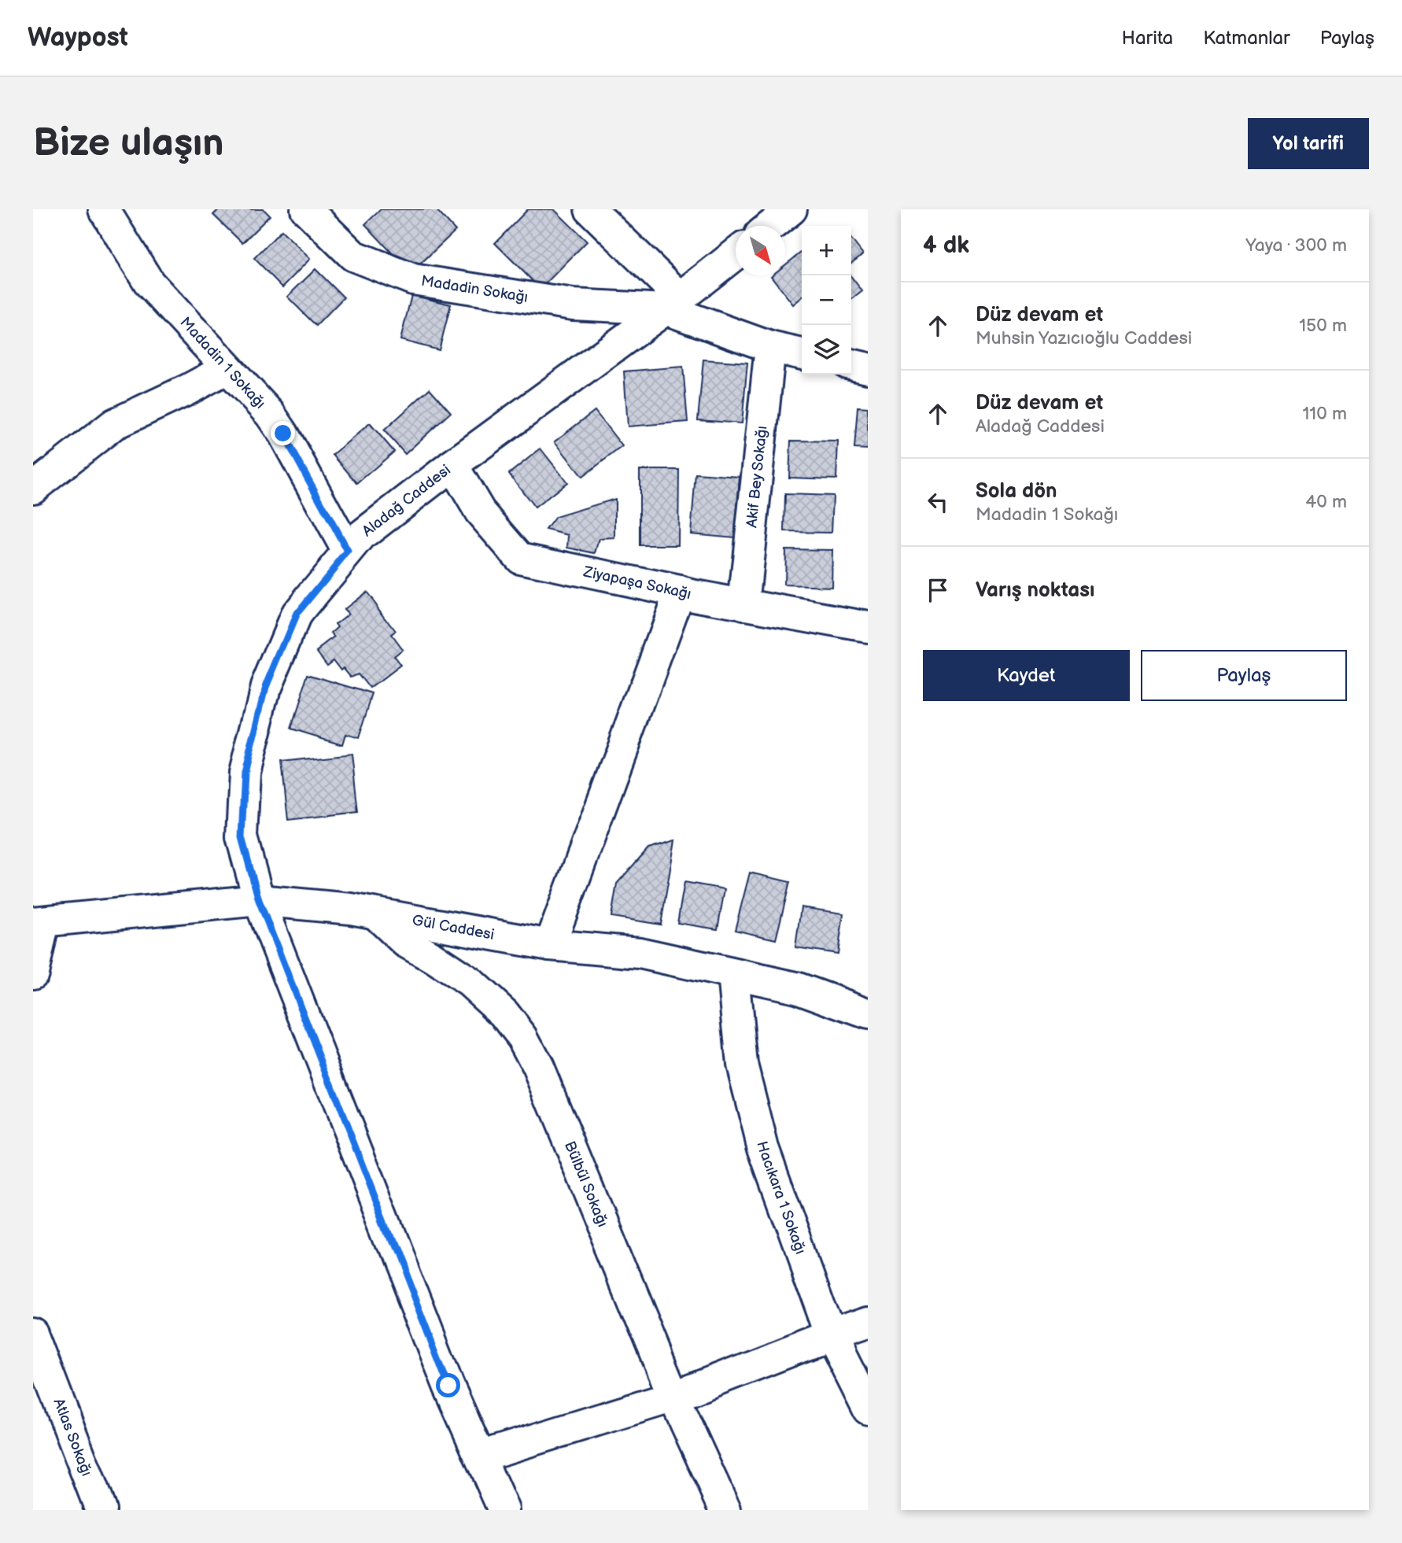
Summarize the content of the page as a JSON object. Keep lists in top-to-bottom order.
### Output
{
  "streets": {
    "street": [
      "Madadin Sokağı",
      "Madadin 1 Sokağı",
      "Akif Bey Sokağı",
      "Aladağ Caddesi",
      "Ziyapaşa Sokağı",
      "Gül Caddesi",
      "Bülbül Sokağı",
      "Hacıkara 1 Sokağı",
      "Atlas Sokağı"
    ]
  },
  "crossings": [
    ["Madadin Sokağı", "Aladağ Caddesi"],
    ["Madadin 1 Sokağı", "Aladağ Caddesi"],
    ["Akif Bey Sokağı", "Ziyapaşa Sokağı"],
    ["Aladağ Caddesi", "Ziyapaşa Sokağı"],
    ["Aladağ Caddesi", "Gül Caddesi"],
    ["Gül Caddesi", "Bülbül Sokağı"],
    ["Gül Caddesi", "Hacıkara 1 Sokağı"]
  ],
  "north": "bottom right",
  "page": {
    "header": "Waypost",
    "nav": ["Harita", "Katmanlar", "Paylaş"],
    "buttons": [
      "Yol tarifi",
      ["Kaydet", "Paylaş"]
    ],
    "title": "Bize ulaşın",
    "heading": ["4 dk", "Yaya · 300 m"],
    "map_buttons": ["+", "−"],
    "list": [
      ["Düz devam et", "Muhsin Yazıcıoğlu Caddesi", "150 m"],
      ["Düz devam et", "Aladağ Caddesi", "110 m"],
      ["Sola dön", "Madadin 1 Sokağı", "40 m"],
      "Varış noktası"
    ]
  }
}
